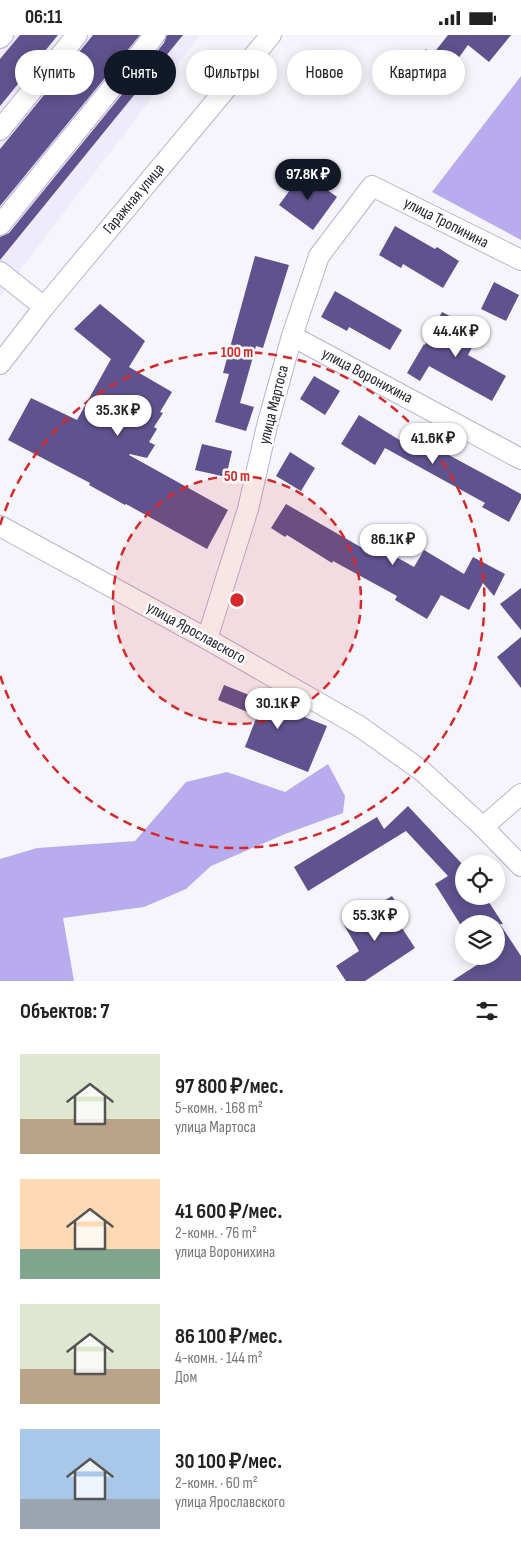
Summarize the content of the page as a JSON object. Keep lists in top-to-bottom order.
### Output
{
  "streets": {
    "street": [
      "Гаражная улица",
      "улица Тропинина",
      "улица Воронихина",
      "улица Мартоса",
      "улица Ярославского"
    ]
  },
  "crossings": [
    ["улица Тропинина", "улица Мартоса"],
    ["улица Воронихина", "улица Мартоса"],
    ["улица Мартоса", "улица Ярославского"]
  ],
  "page": {
    "status": "06:11",
    "chip": [
      "Купить",
      "Снять",
      "Фильтры",
      "Новое",
      "Квартира"
    ],
    "price": [
      "97.8K ₽",
      "44.4K ₽",
      "35.3K ₽",
      "41.6K ₽",
      "86.1K ₽",
      "30.1K ₽",
      "55.3K ₽"
    ],
    "heading": "Объектов: 7",
    "list": [
      {
        "name": "97 800 ₽/мес.",
        "note": "5-комн. · 168 m² · улица Мартоса"
      },
      {
        "name": "41 600 ₽/мес.",
        "note": "2-комн. · 76 m² · улица Воронихина"
      },
      {
        "name": "86 100 ₽/мес.",
        "note": "4-комн. · 144 m² · Дом"
      },
      {
        "name": "30 100 ₽/мес.",
        "note": "2-комн. · 60 m² · улица Ярославского"
      }
    ]
  },
  "rings": ["100 m", "50 m"]
}
